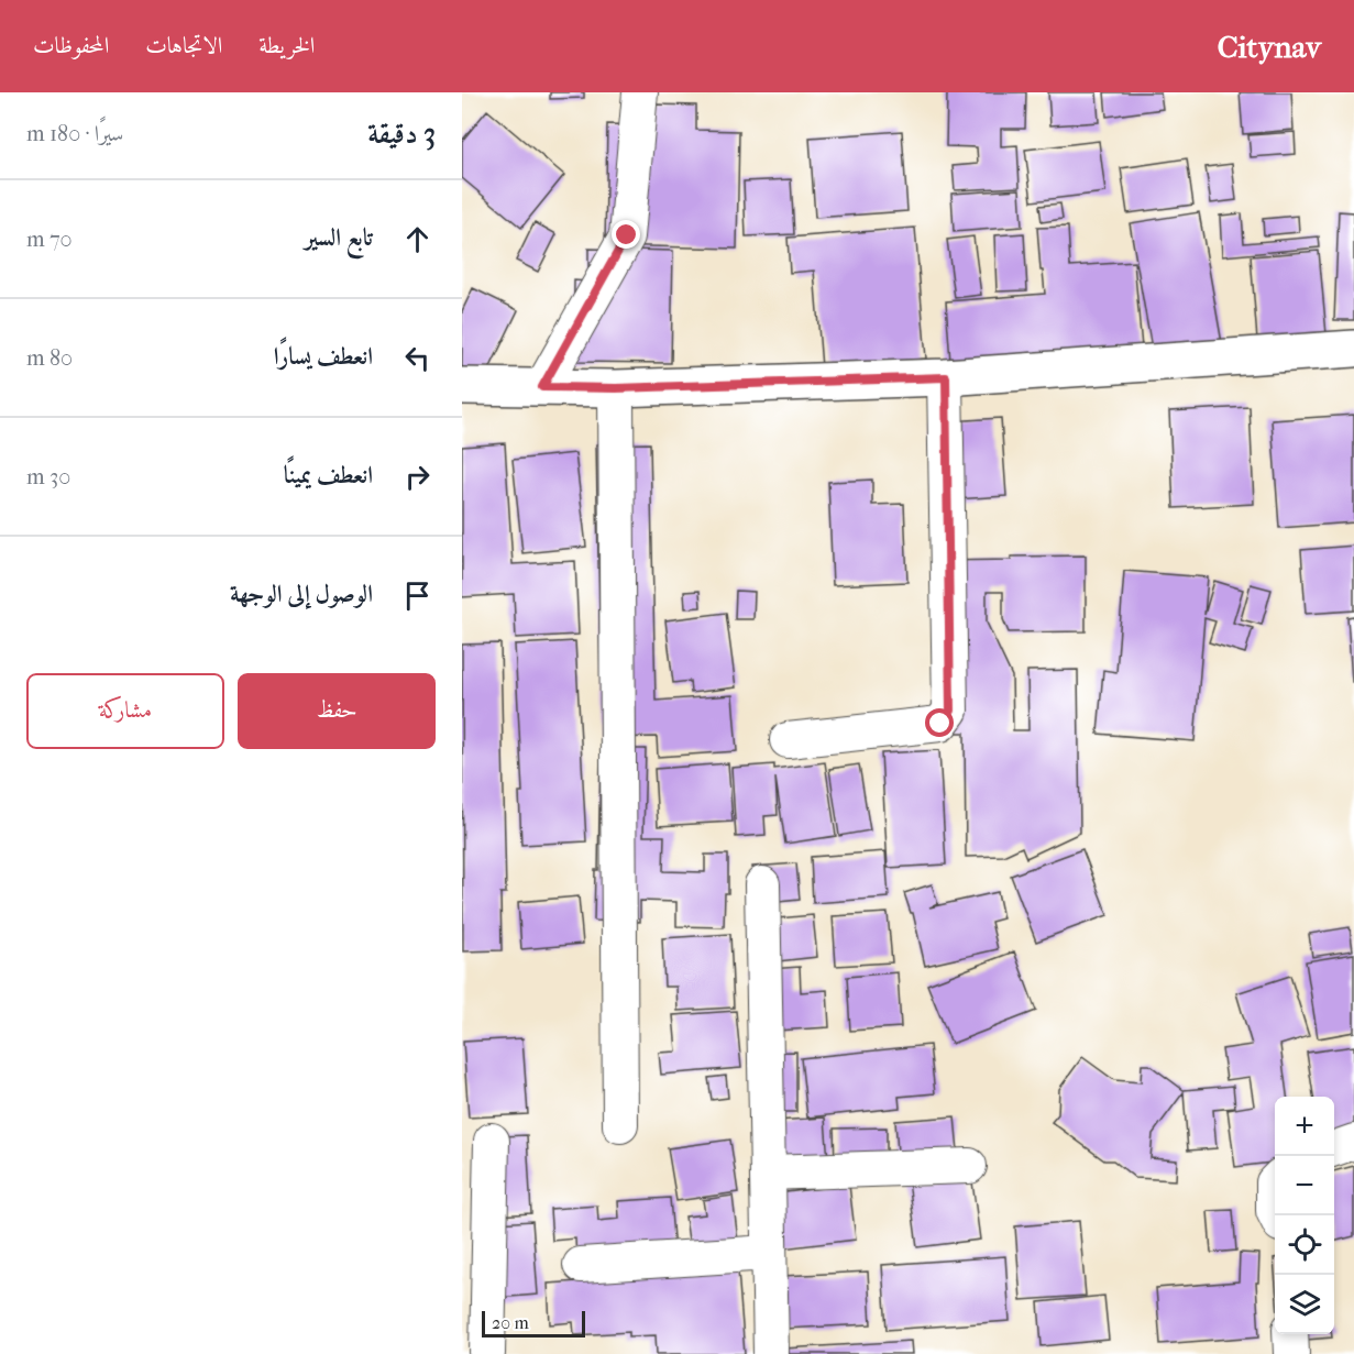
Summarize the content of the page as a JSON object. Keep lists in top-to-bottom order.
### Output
{
  "scale_bar": "20 m",
  "page": {
    "header": "Citynav",
    "nav": ["الخريطة", "الاتجاهات", "المحفوظات"],
    "heading": ["3 دقيقة", "سيرًا · 180 m"],
    "list": [
      ["تابع السير", "70 m"],
      ["انعطف يسارًا", "80 m"],
      ["انعطف يمينًا", "30 m"],
      "الوصول إلى الوجهة"
    ],
    "buttons": ["حفظ", "مشاركة"],
    "map_buttons": ["+", "−"],
    "scale": "20 m"
  }
}
